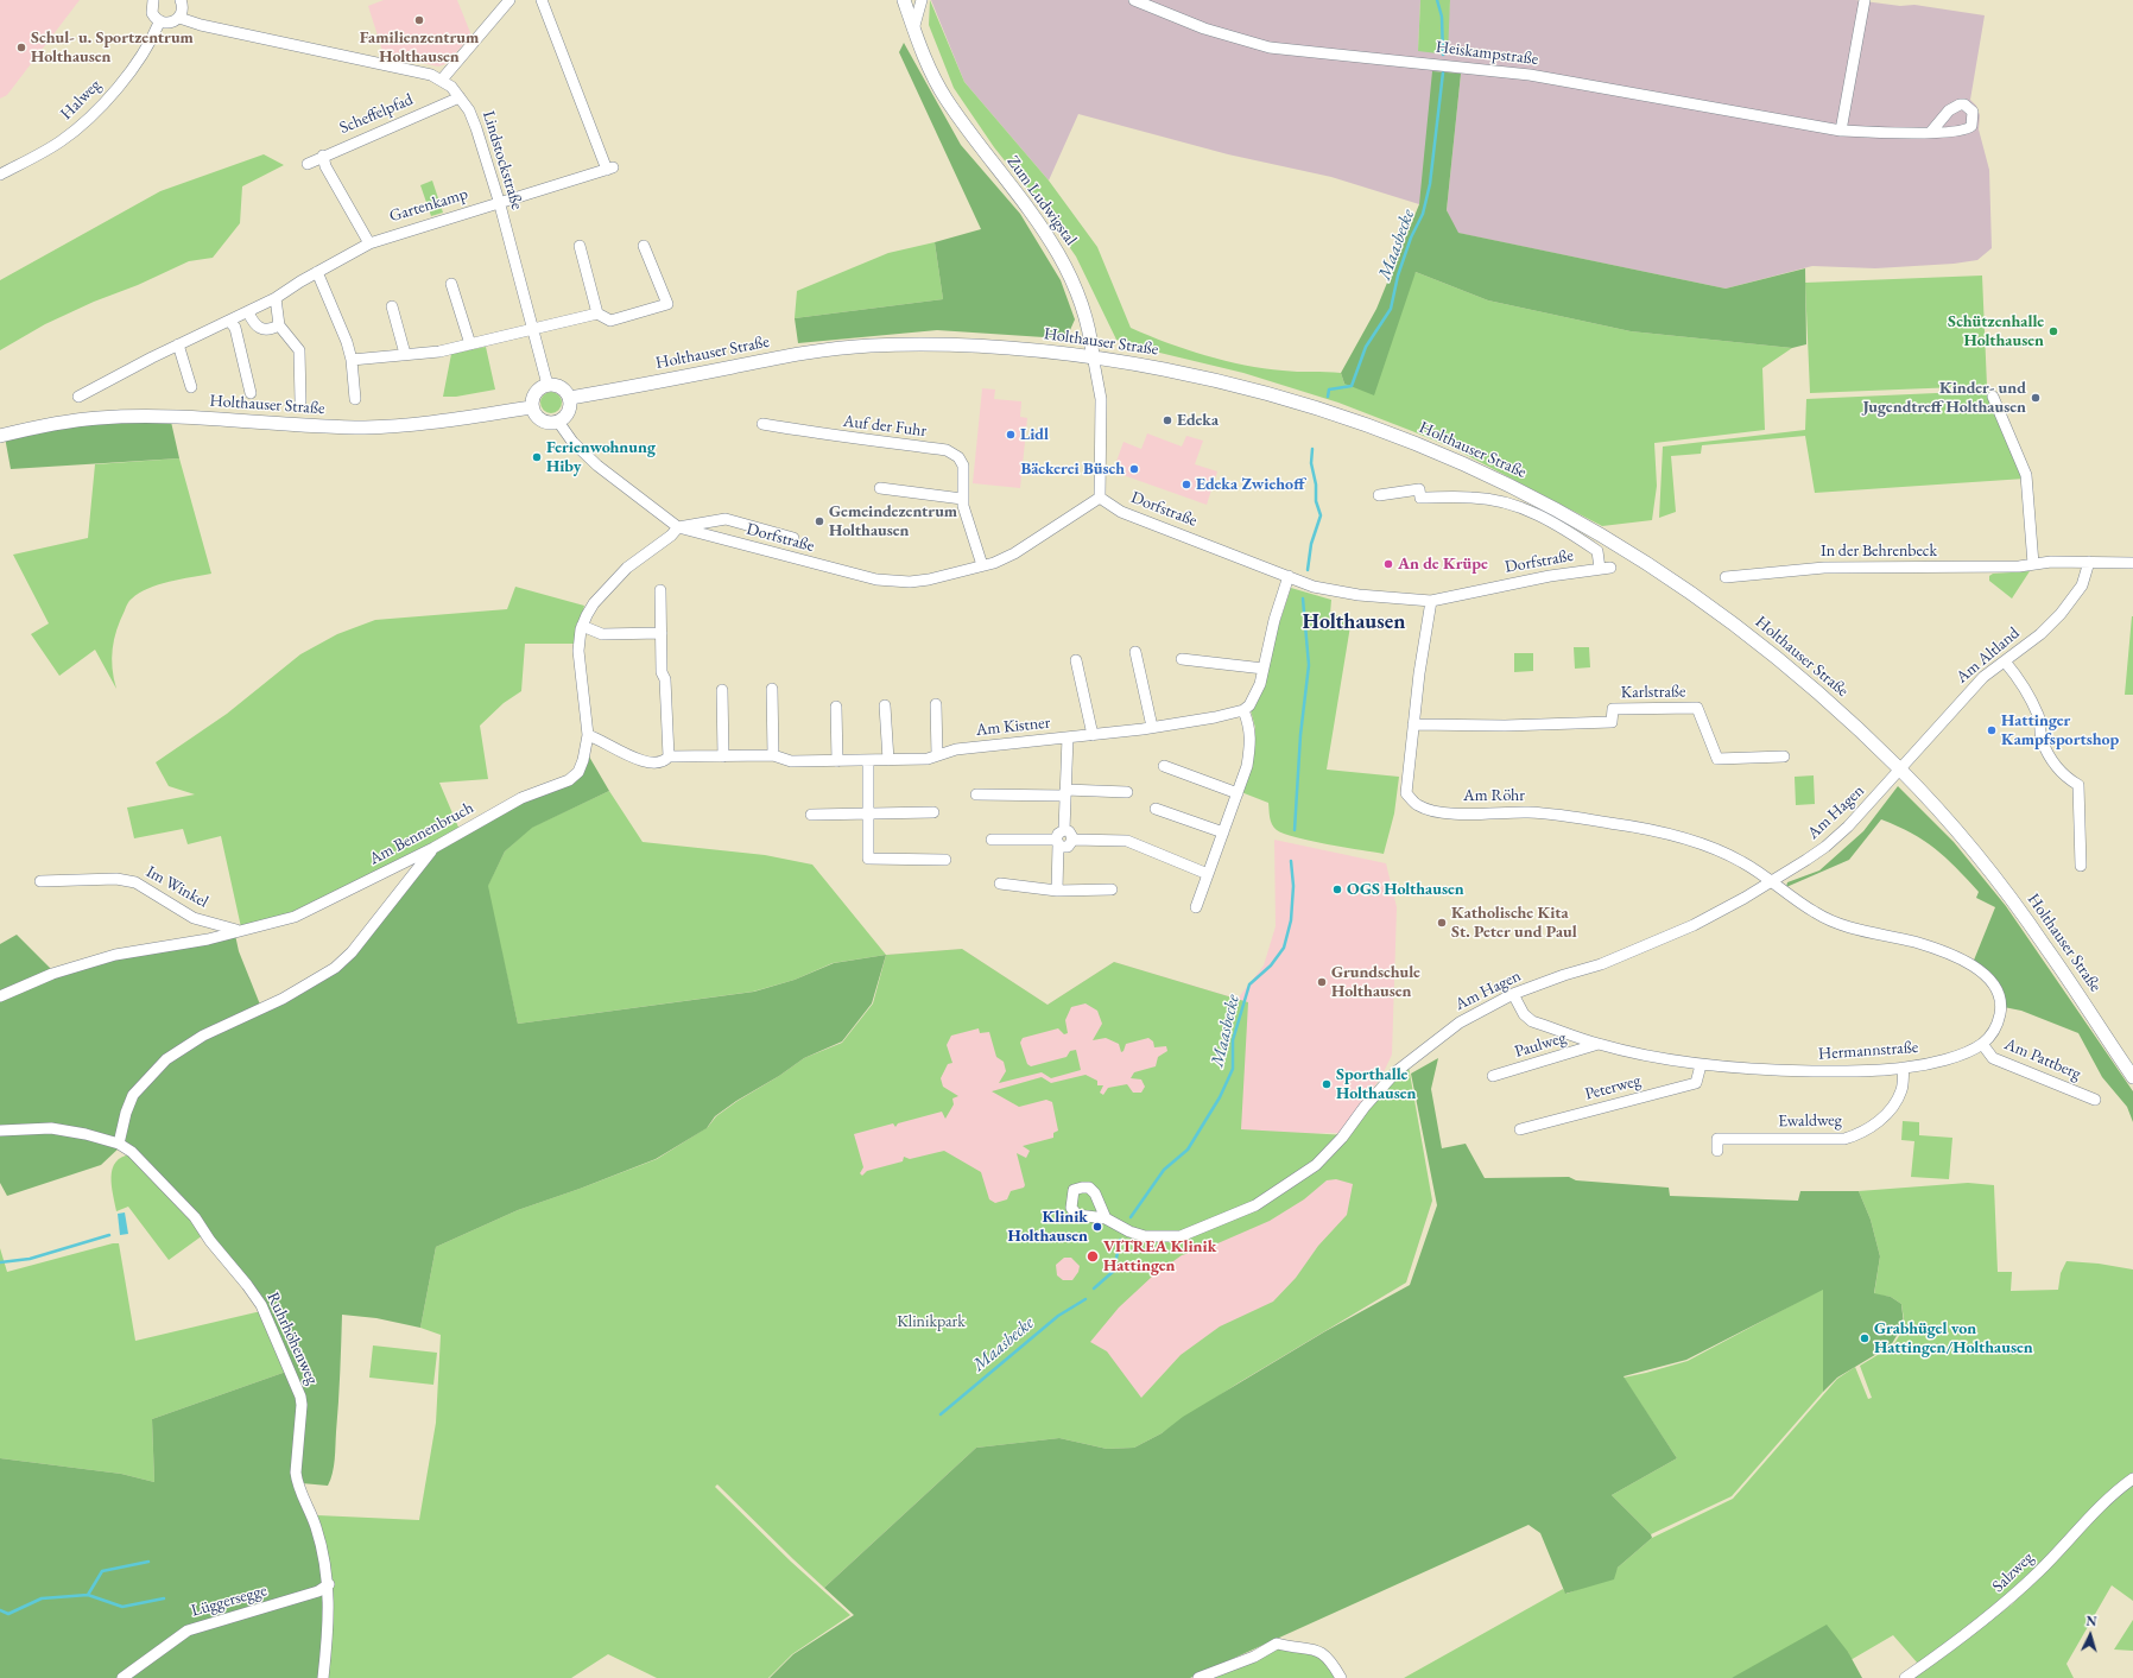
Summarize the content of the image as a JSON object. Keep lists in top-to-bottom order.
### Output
{
  "streets": {
    "street": [
      "Heiskampstraße",
      "Halweg",
      "Scheffelpfad",
      "Lindstockstraße",
      "Zum Ludwigstal",
      "Gartenkamp",
      "Holthauser Straße",
      "Auf der Fuhr",
      "Dorfstraße",
      "In der Behrenbeck",
      "Am Altland",
      "Karlstraße",
      "Am Kistner",
      "Am Röhr",
      "Am Hagen",
      "Am Bennenbruch",
      "Im Winkel",
      "Paulweg",
      "Hermannstraße",
      "Am Pattberg",
      "Peterweg",
      "Ewaldweg",
      "Ruhrhöhenweg",
      "Salzweg",
      "Lüggersegge"
    ]
  },
  "crossings": [
    ["Scheffelpfad", "Lindstockstraße"],
    ["Lindstockstraße", "Gartenkamp"],
    ["Lindstockstraße", "Holthauser Straße"],
    ["Lindstockstraße", "Dorfstraße"],
    ["Zum Ludwigstal", "Holthauser Straße"],
    ["Zum Ludwigstal", "Dorfstraße"],
    ["Holthauser Straße", "Dorfstraße"],
    ["Holthauser Straße", "Am Altland"],
    ["Holthauser Straße", "Am Hagen"],
    ["Auf der Fuhr", "Dorfstraße"],
    ["Dorfstraße", "Am Röhr"],
    ["Dorfstraße", "Am Bennenbruch"],
    ["In der Behrenbeck", "Am Altland"],
    ["Am Altland", "Am Hagen"],
    ["Karlstraße", "Am Röhr"],
    ["Am Kistner", "Am Bennenbruch"],
    ["Am Röhr", "Am Hagen"],
    ["Am Röhr", "Hermannstraße"],
    ["Am Hagen", "Hermannstraße"],
    ["Am Bennenbruch", "Im Winkel"],
    ["Paulweg", "Hermannstraße"],
    ["Hermannstraße", "Am Pattberg"],
    ["Hermannstraße", "Peterweg"],
    ["Hermannstraße", "Ewaldweg"],
    ["Ruhrhöhenweg", "Lüggersegge"]
  ],
  "districts": ["Holthausen"],
  "water": ["Maasbecke"],
  "parks": ["Klinikpark"],
  "places": [
    "Familienzentrum Holthausen",
    "Schul- u. Sportzentrum Holthausen",
    "Schützenhalle Holthausen",
    "Kinder- und Jugendtreff Holthausen",
    "Edeka",
    "Lidl",
    "Ferienwohnung Hiby",
    "Bäckerei Büsch",
    "Edeka Zwiehoff",
    "Gemeindezentrum Holthausen",
    "An de Krüpe",
    "Hattinger Kampfsportshop",
    "OGS Holthausen",
    "Katholische Kita St. Peter und Paul",
    "Grundschule Holthausen",
    "Sporthalle Holthausen",
    "Klinik Holthausen",
    "VITREA Klinik Hattingen",
    "Grabhügel von Hattingen/Holthausen"
  ],
  "north": "top"
}
